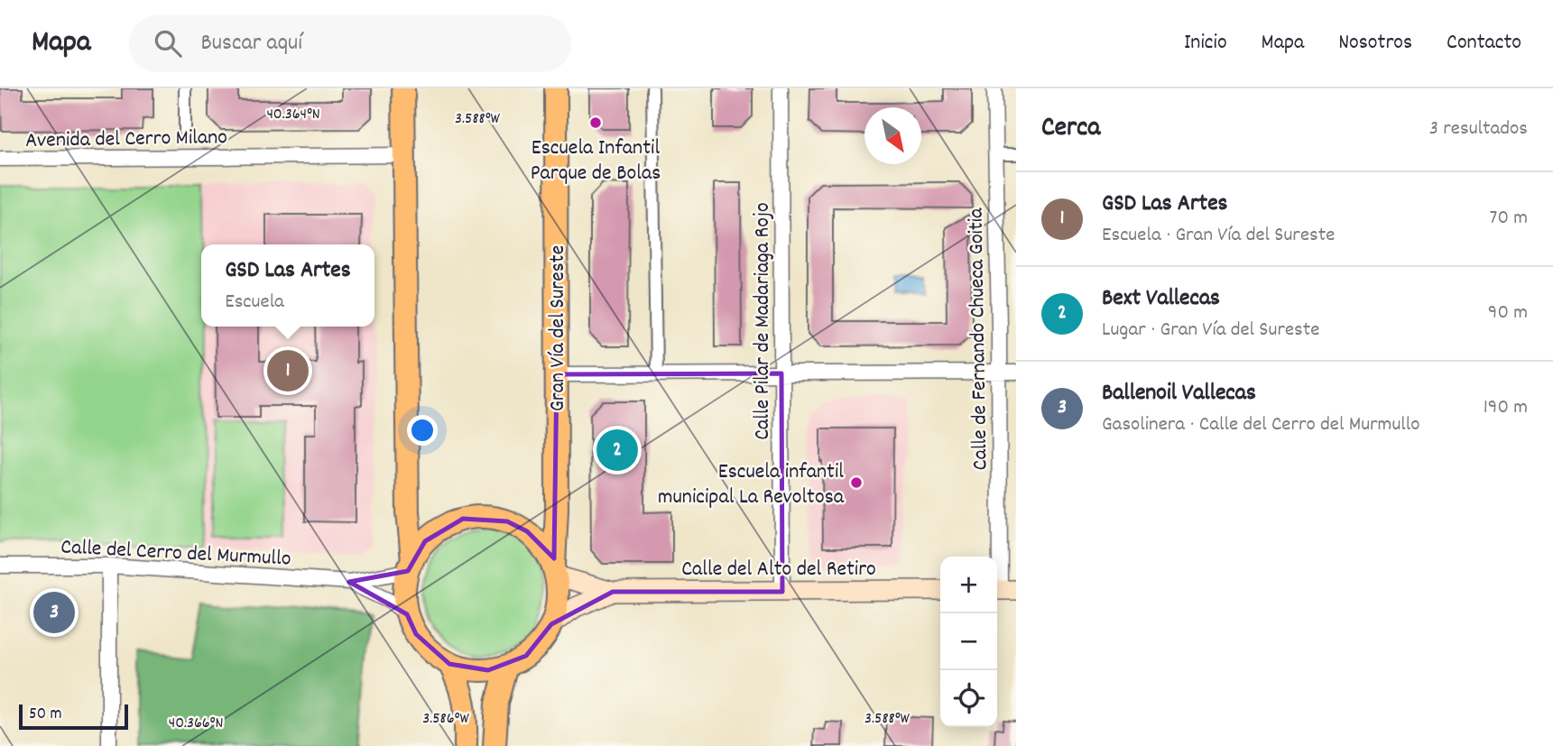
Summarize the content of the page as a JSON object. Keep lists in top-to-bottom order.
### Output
{
  "streets": {
    "main road": ["Gran Vía del Sureste", "Calle del Alto del Retiro"],
    "street": [
      "Avenida del Cerro Milano",
      "Calle Pilar de Madariaga Rojo",
      "Calle de Fernando Chueca Goitia",
      "Calle del Cerro del Murmullo"
    ]
  },
  "crossings": [
    ["Calle Pilar de Madariaga Rojo", "Calle del Alto del Retiro"],
    ["Gran Vía del Sureste", "Calle del Cerro del Murmullo"],
    ["Gran Vía del Sureste", "Calle del Alto del Retiro"],
    ["Calle del Cerro del Murmullo", "Calle del Alto del Retiro"]
  ],
  "places": ["Escuela Infantil Parque de Bolas", "Escuela infantil municipal La Revoltosa"],
  "scale_bar": "50 m",
  "north": "bottom right",
  "page": {
    "header": "Mapa",
    "search": "Buscar aquí",
    "nav": [
      "Inicio",
      "Mapa",
      "Nosotros",
      "Contacto"
    ],
    "heading": ["Cerca", "3 resultados"],
    "list": [
      {
        "mark": "1",
        "name": "GSD Las Artes",
        "note": "Escuela · Gran Vía del Sureste",
        "value": "70 m"
      },
      {
        "mark": "2",
        "name": "Bext Vallecas",
        "note": "Lugar · Gran Vía del Sureste",
        "value": "90 m"
      },
      {
        "mark": "3",
        "name": "Ballenoil Vallecas",
        "note": "Gasolinera · Calle del Cerro del Murmullo",
        "value": "190 m"
      }
    ],
    "popup": ["GSD Las Artes", "Escuela"],
    "pins": ["1", "2", "3"],
    "map_buttons": ["+", "−"],
    "scale": "50 m"
  },
  "coordinates": [
    "40.364°N",
    "3.588°W",
    "3.586°W",
    "40.366°N"
  ]
}
